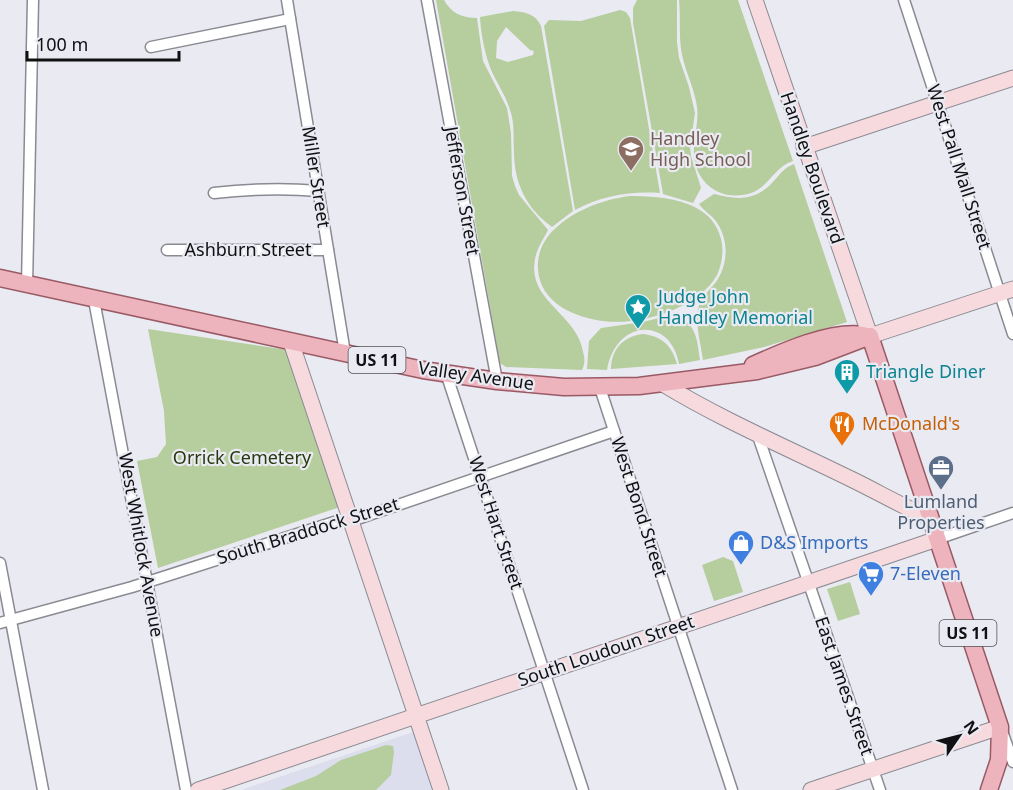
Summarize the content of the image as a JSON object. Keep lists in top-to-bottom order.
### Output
{
  "streets": {
    "main road": ["US 11", "Valley Avenue"],
    "street": [
      "West Pall Mall Street",
      "Handley Boulevard",
      "Miller Street",
      "Jefferson Street",
      "Ashburn Street",
      "West Bond Street",
      "West Hart Street",
      "South Braddock Street",
      "West Whitlock Avenue",
      "South Loudoun Street",
      "East James Street"
    ]
  },
  "crossings": [
    ["Handley Boulevard", "US 11"],
    ["Miller Street", "Ashburn Street"],
    ["Miller Street", "Valley Avenue"],
    ["Jefferson Street", "Valley Avenue"],
    ["US 11", "Valley Avenue"],
    ["US 11", "South Loudoun Street"],
    ["Valley Avenue", "West Bond Street"],
    ["Valley Avenue", "West Hart Street"],
    ["Valley Avenue", "West Whitlock Avenue"],
    ["West Bond Street", "South Braddock Street"],
    ["West Bond Street", "South Loudoun Street"],
    ["West Hart Street", "South Braddock Street"],
    ["West Hart Street", "South Loudoun Street"],
    ["South Braddock Street", "West Whitlock Avenue"],
    ["South Loudoun Street", "East James Street"]
  ],
  "parks": ["Orrick Cemetery"],
  "places": {
    "school or university": ["Handley High School"],
    "place": ["Judge John Handley Memorial"],
    "building": ["Triangle Diner"],
    "restaurant": ["McDonald's"],
    "office": ["Lumland Properties"],
    "shop": ["D&S Imports"],
    "supermarket": ["7-Eleven"]
  },
  "scale_bar": "100 m",
  "north": "top right"
}
